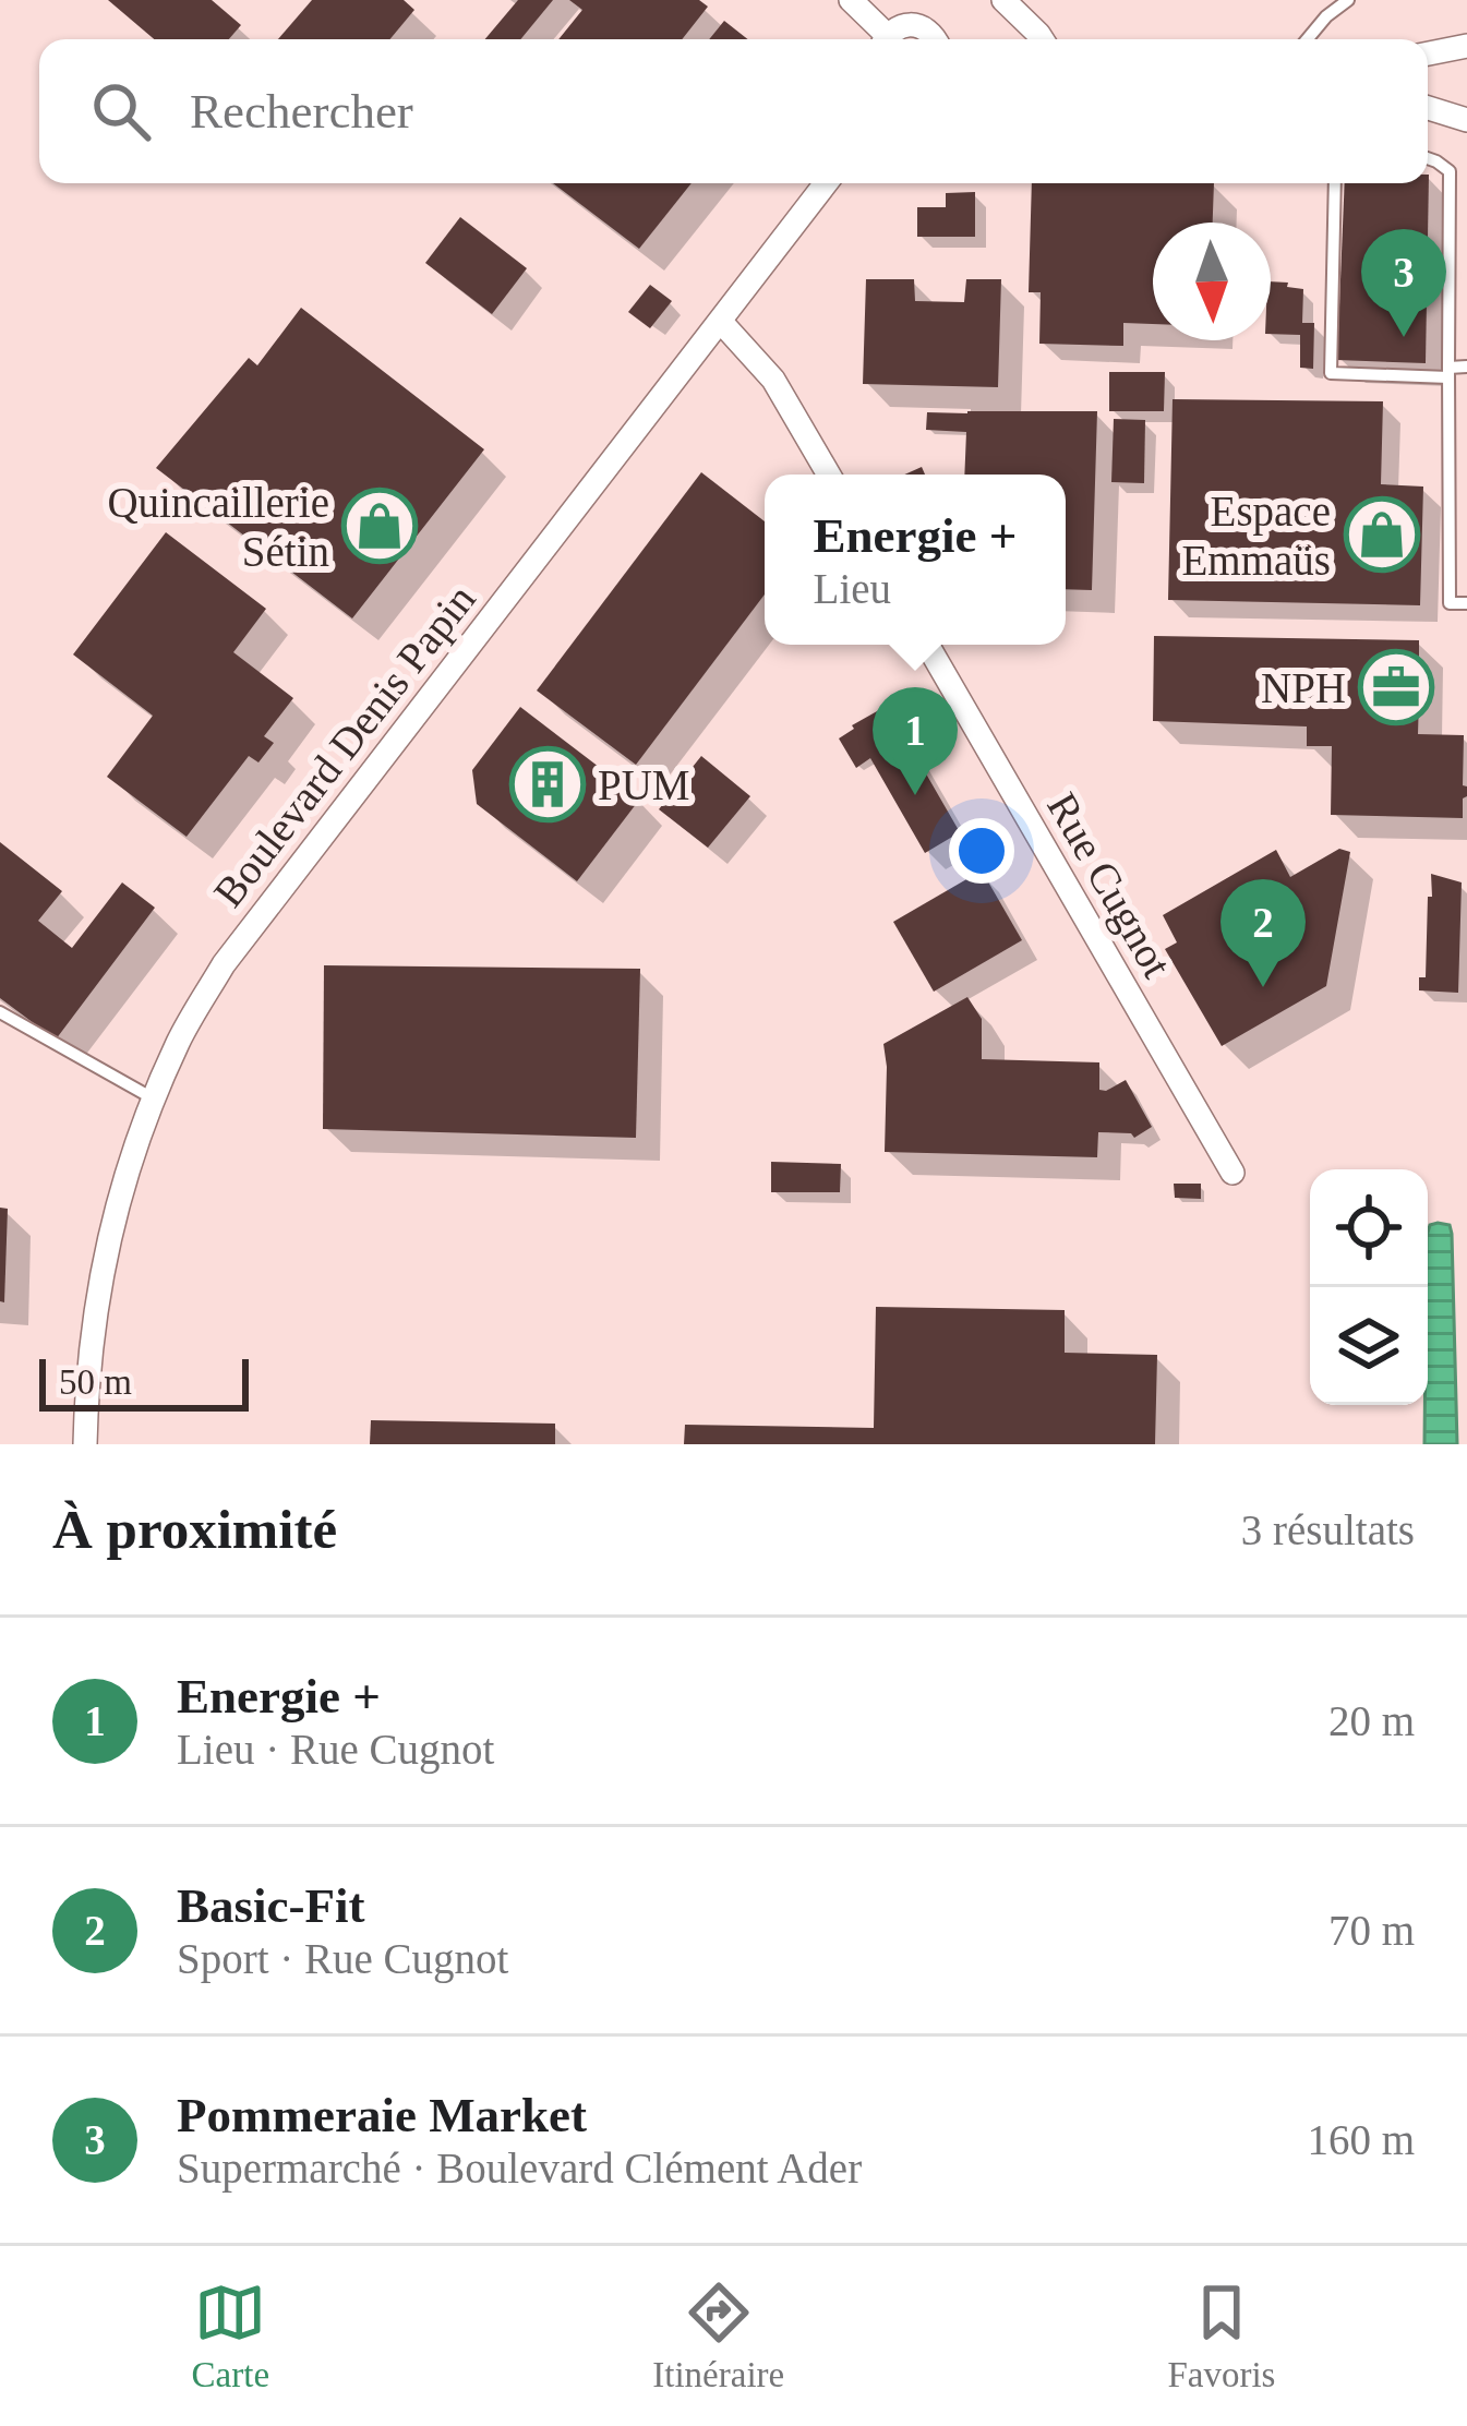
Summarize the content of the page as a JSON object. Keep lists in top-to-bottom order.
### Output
{
  "streets": {
    "street": ["Boulevard Denis Papin", "Rue Cugnot"]
  },
  "places": {
    "shop": ["Quincaillerie Sétin", "Espace Emmaüs"],
    "office": ["NPH"],
    "building": ["PUM"]
  },
  "scale_bar": "50 m",
  "north": "bottom",
  "page": {
    "search": "Rechercher",
    "pins": ["3", "1", "2"],
    "popup": ["Energie +", "Lieu"],
    "scale": "50 m",
    "heading": ["À proximité", "3 résultats"],
    "list": [
      {
        "mark": "1",
        "name": "Energie +",
        "note": "Lieu · Rue Cugnot",
        "value": "20 m"
      },
      {
        "mark": "2",
        "name": "Basic-Fit",
        "note": "Sport · Rue Cugnot",
        "value": "70 m"
      },
      {
        "mark": "3",
        "name": "Pommeraie Market",
        "note": "Supermarché · Boulevard Clément Ader",
        "value": "160 m"
      }
    ],
    "nav": ["Carte", "Itinéraire", "Favoris"]
  }
}
